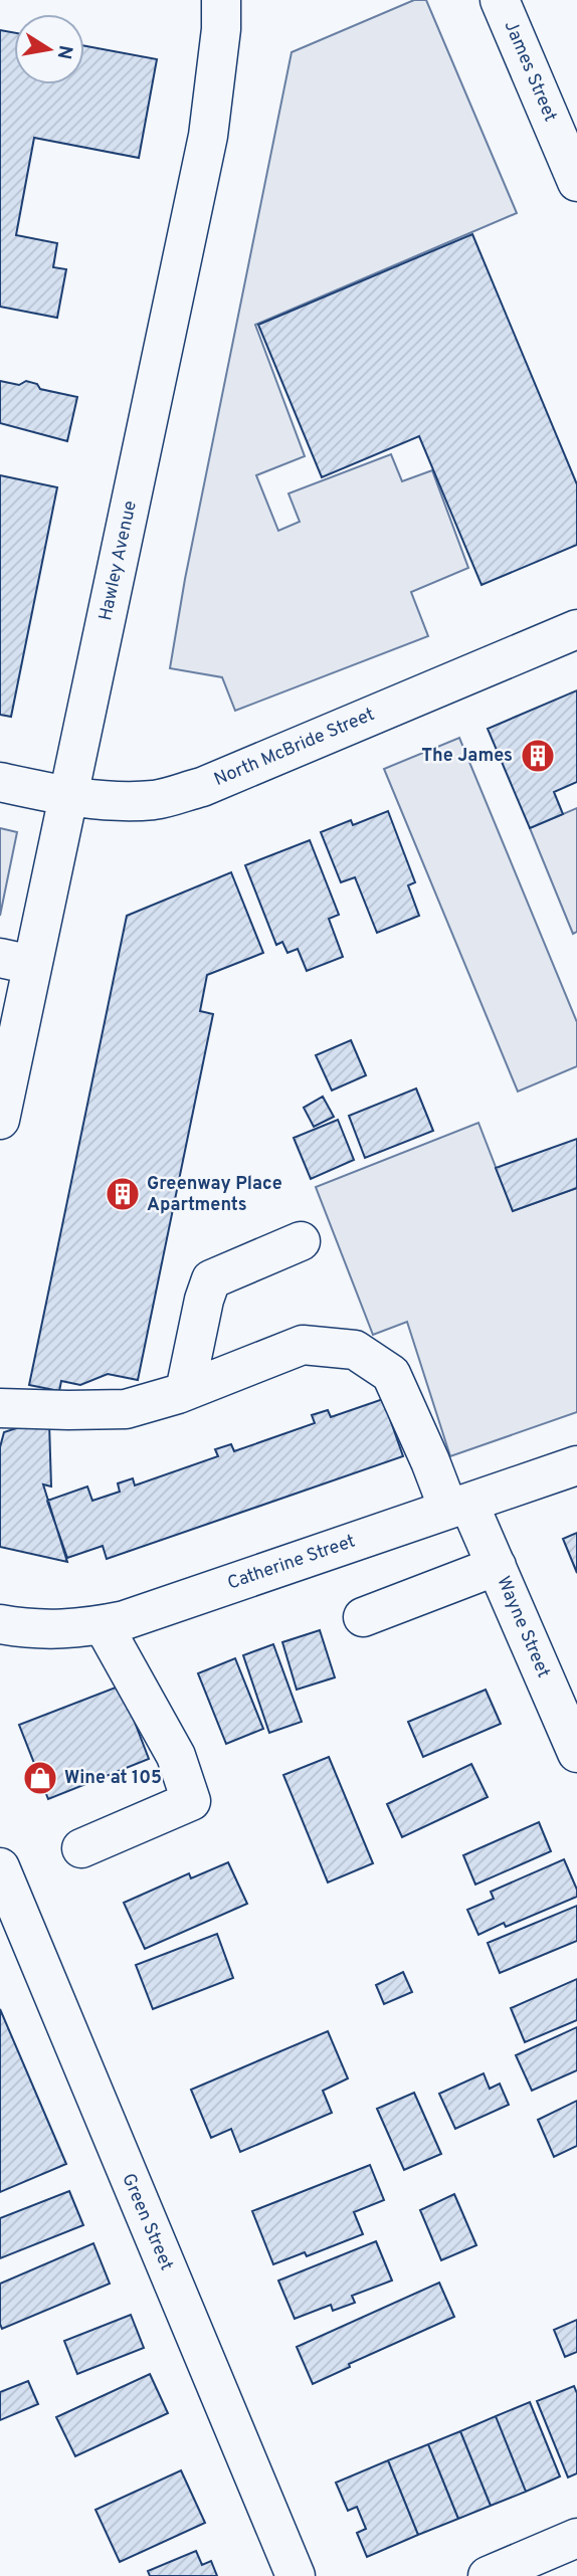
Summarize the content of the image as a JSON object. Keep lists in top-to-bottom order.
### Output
{
  "streets": {
    "street": [
      "James Street",
      "Hawley Avenue",
      "North McBride Street",
      "Catherine Street",
      "Wayne Street",
      "Green Street"
    ]
  },
  "crossings": [
    ["Hawley Avenue", "North McBride Street"],
    ["Catherine Street", "Wayne Street"]
  ],
  "places": {
    "building": ["The James", "Greenway Place Apartments"],
    "shop": ["Wine at 105"]
  },
  "north": "right"
}
